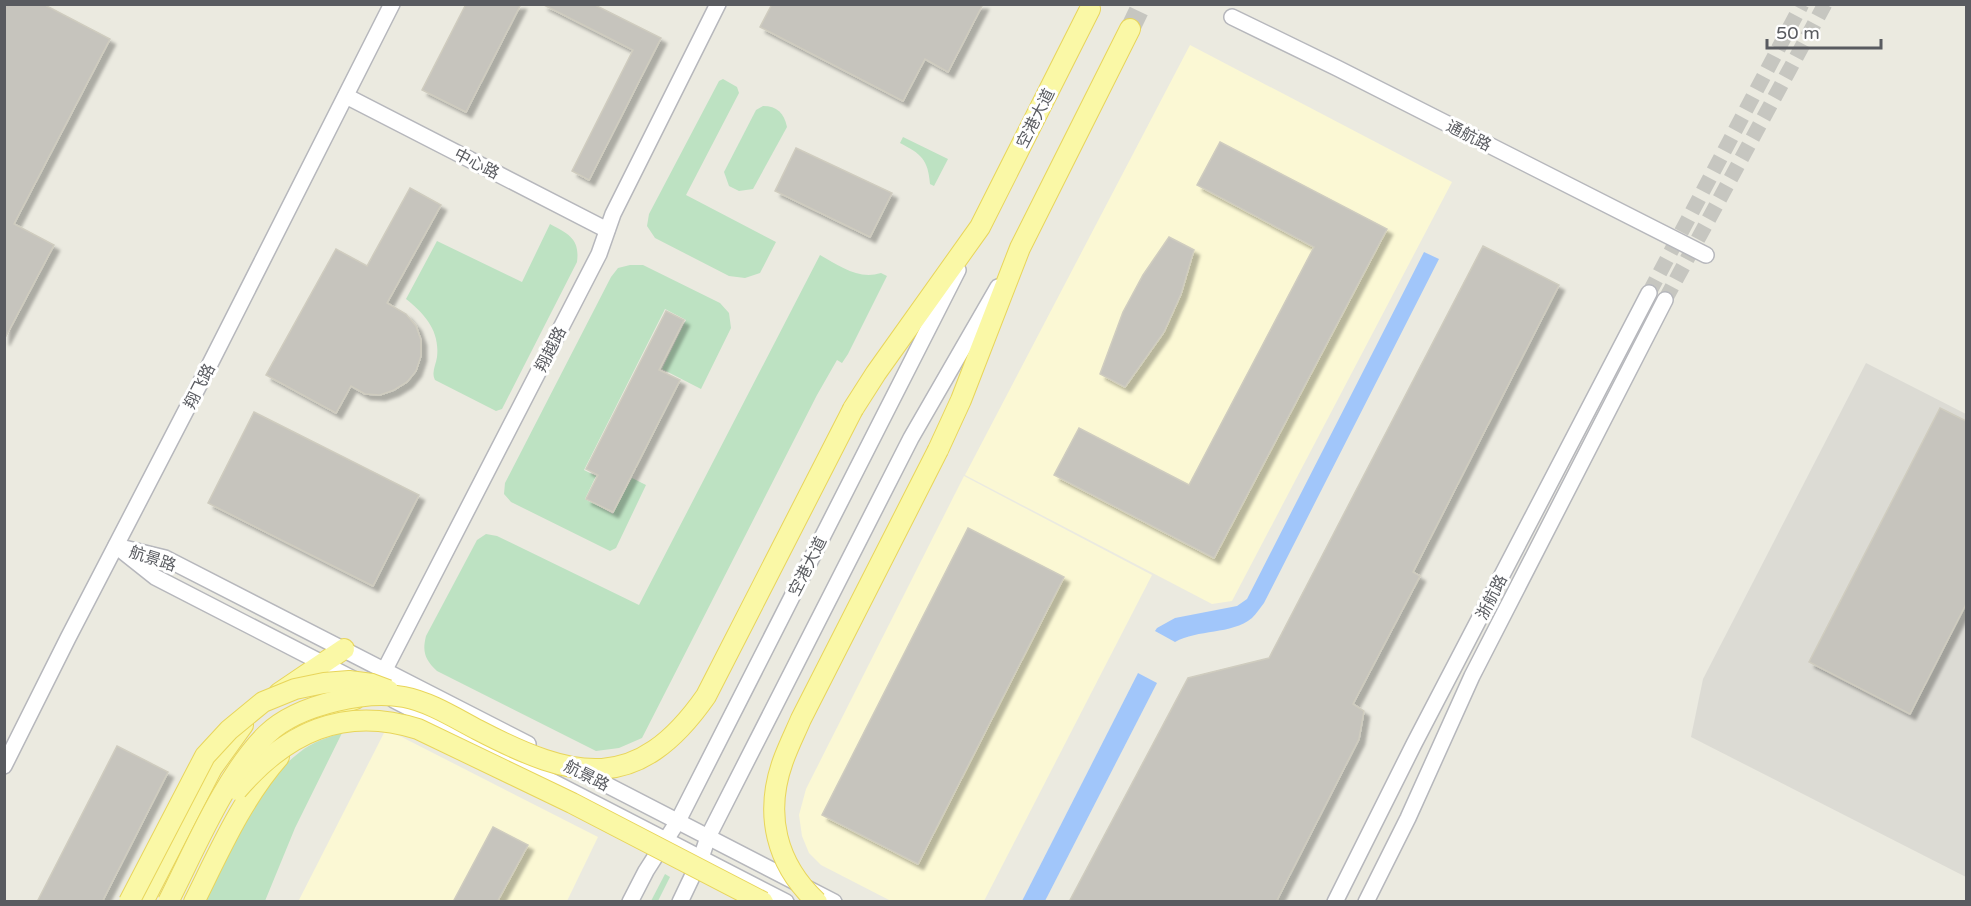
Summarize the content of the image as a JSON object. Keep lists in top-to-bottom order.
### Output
{
  "streets": {
    "main road": ["空港大道"],
    "street": [
      "通航路",
      "中心路",
      "翔越路",
      "翔飞路",
      "航景路",
      "浙航路"
    ]
  },
  "crossings": [
    ["空港大道", "航景路"],
    ["中心路", "翔越路"],
    ["中心路", "翔飞路"],
    ["翔越路", "航景路"],
    ["翔飞路", "航景路"]
  ],
  "scale_bar": "50 m"
}
